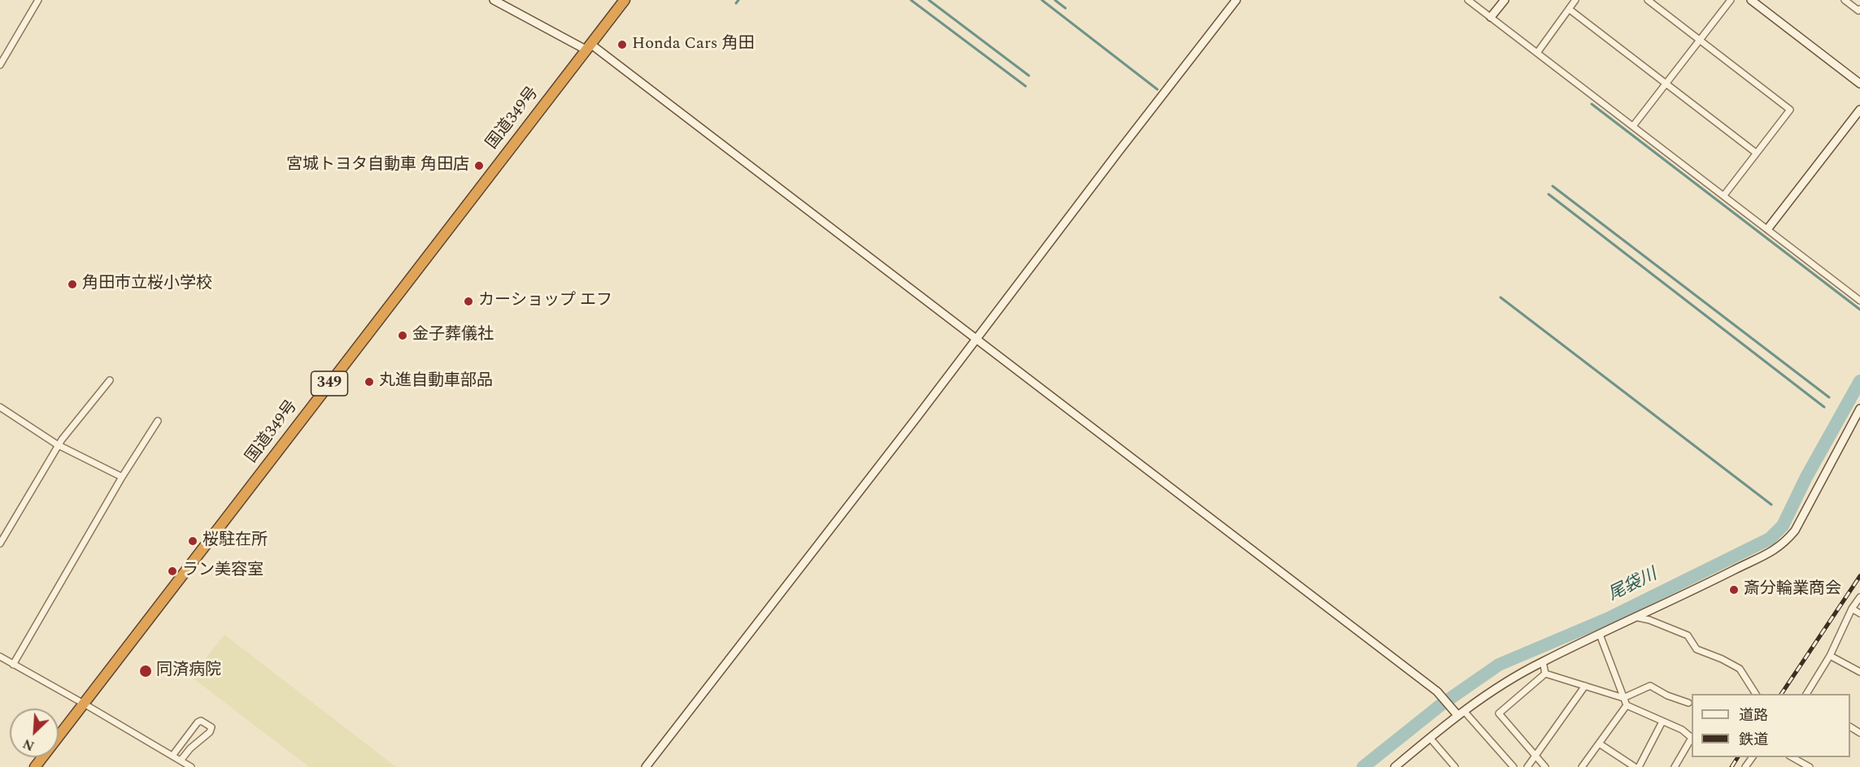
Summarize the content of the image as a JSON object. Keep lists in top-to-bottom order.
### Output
{
  "streets": {
    "highway": ["国道349号", "349"]
  },
  "water": ["尾袋川"],
  "places": [
    "Honda Cars 角田",
    "宮城トヨタ自動車 角田店",
    "角田市立桜小学校",
    "カーショップ エフ",
    "金子葬儀社",
    "丸進自動車部品",
    "桜駐在所",
    "ラン美容室",
    "斎分輪業商会",
    "同済病院"
  ],
  "legend": ["道路", "鉄道"],
  "north": "bottom left"
}
